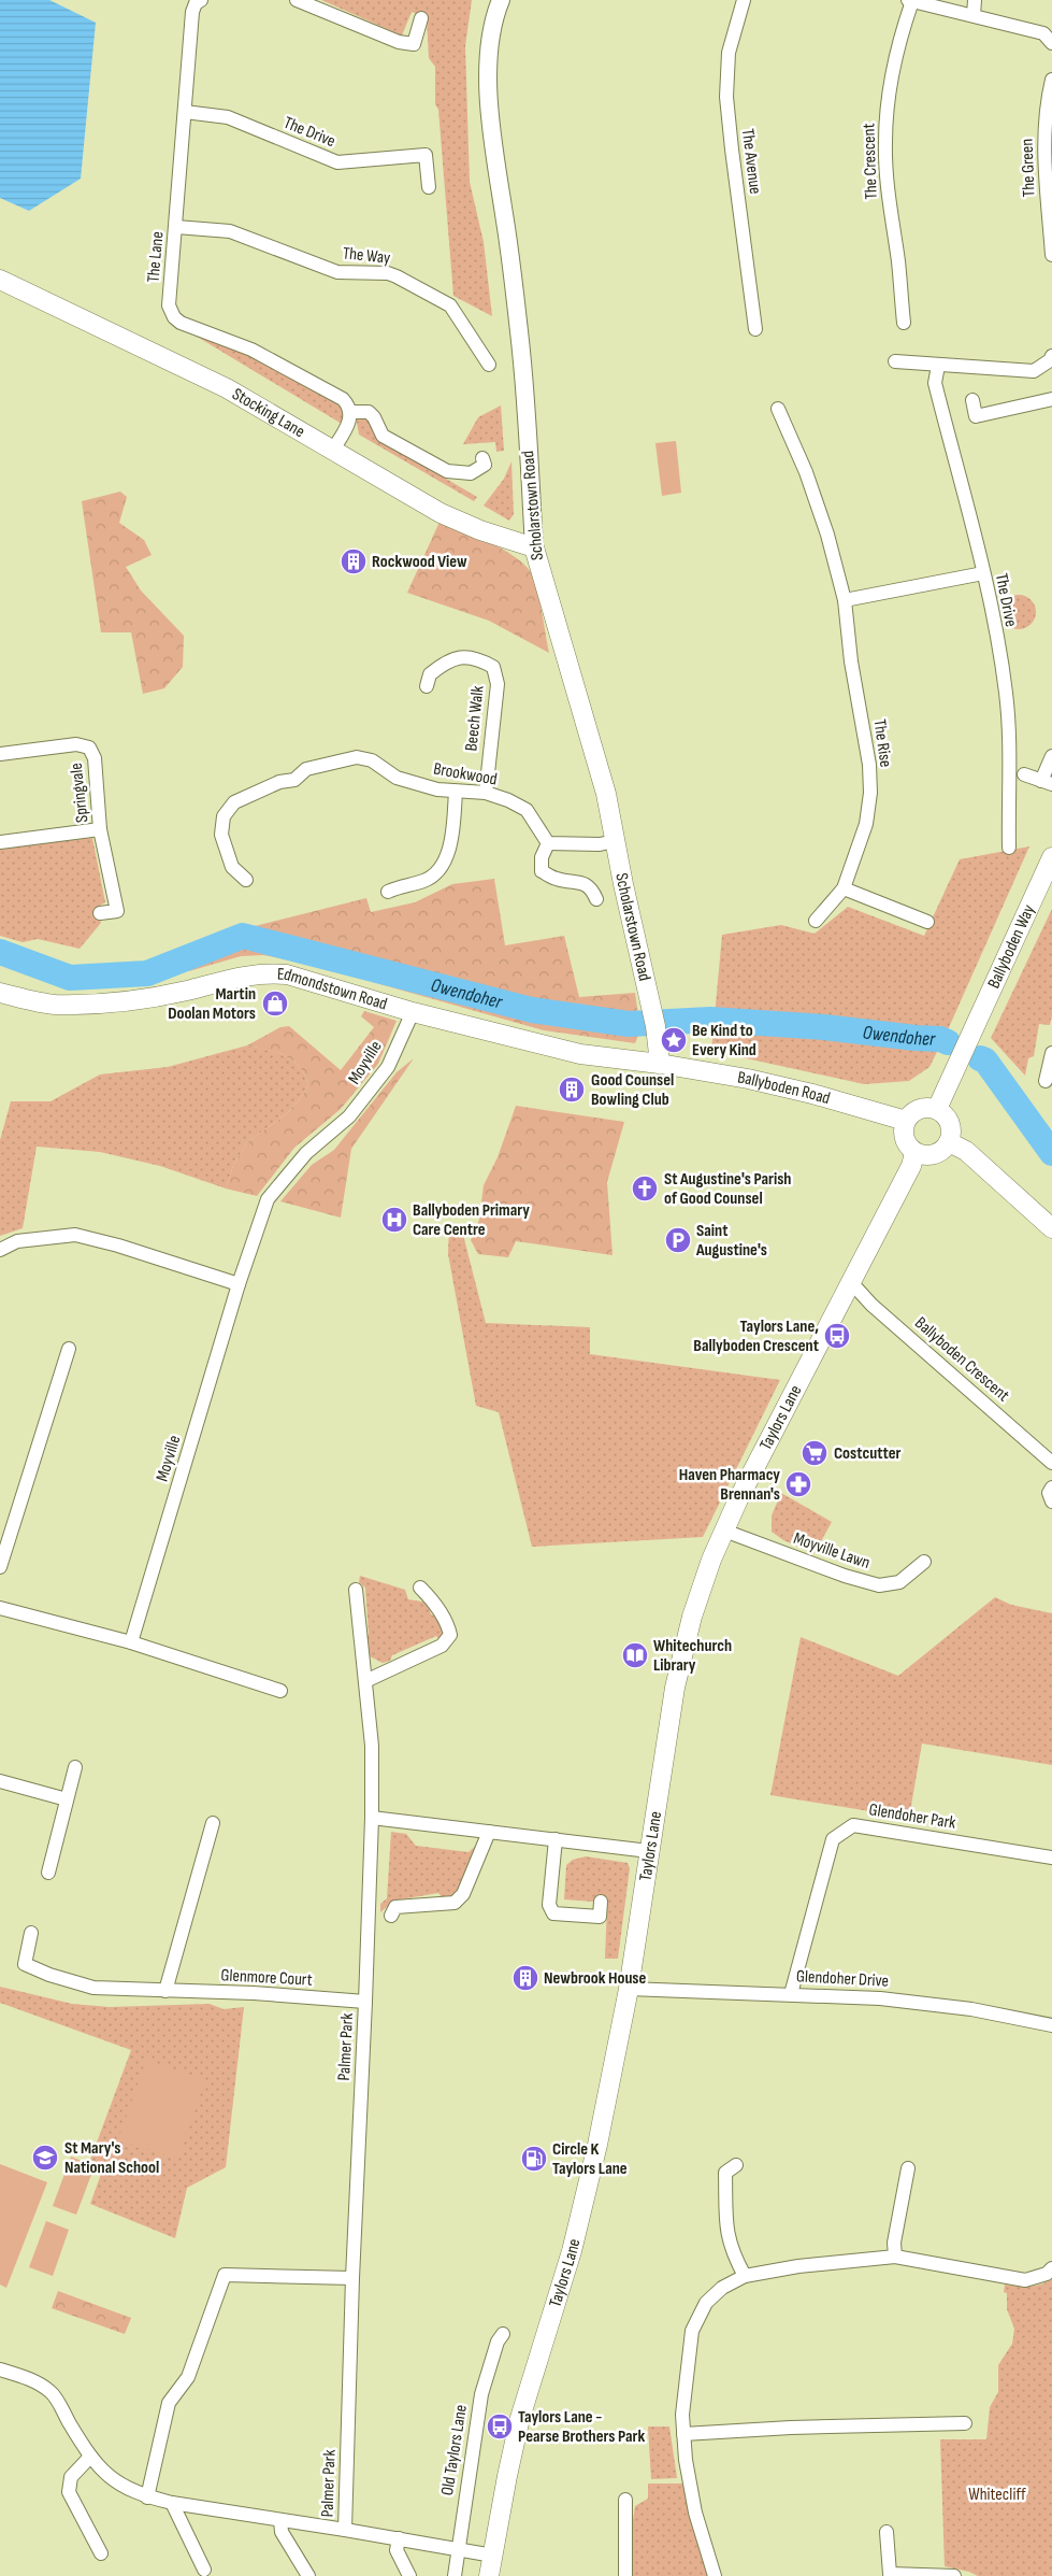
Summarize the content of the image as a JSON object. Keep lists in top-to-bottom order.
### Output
{
  "streets": {
    "main road": [
      "Stocking Lane",
      "Scholarstown Road",
      "Ballyboden Way",
      "Edmondstown Road",
      "Ballyboden Road",
      "Taylors Lane"
    ],
    "street": [
      "The Drive",
      "The Avenue",
      "The Crescent",
      "The Green",
      "The Way",
      "The Lane",
      "Beech Walk",
      "The Rise",
      "Brookwood",
      "Springvale",
      "Moyville",
      "Ballyboden Crescent",
      "Moyville Lawn",
      "Glendoher Park",
      "Glenmore Court",
      "Glendoher Drive",
      "Palmer Park",
      "Old Taylors Lane"
    ]
  },
  "crossings": [
    ["The Drive", "The Lane"],
    ["The Way", "The Lane"],
    ["Stocking Lane", "Scholarstown Road"],
    ["Scholarstown Road", "Edmondstown Road"],
    ["Scholarstown Road", "Ballyboden Road"],
    ["Beech Walk", "Brookwood"],
    ["Ballyboden Way", "Ballyboden Road"],
    ["Ballyboden Way", "Taylors Lane"],
    ["Edmondstown Road", "Moyville"],
    ["Edmondstown Road", "Ballyboden Road"],
    ["Ballyboden Road", "Taylors Lane"],
    ["Ballyboden Crescent", "Taylors Lane"],
    ["Taylors Lane", "Moyville Lawn"],
    ["Taylors Lane", "Glendoher Drive"],
    ["Glendoher Park", "Glendoher Drive"],
    ["Glenmore Court", "Palmer Park"]
  ],
  "water": ["Owendoher"],
  "parks": ["Whitecliff"],
  "places": {
    "building": ["Rockwood View", "Good Counsel Bowling Club", "Newbrook House"],
    "shop": ["Martin Doolan Motors"],
    "place": ["Be Kind to Every Kind"],
    "church": ["St Augustine's Parish of Good Counsel"],
    "hospital": ["Ballyboden Primary Care Centre"],
    "parking": ["Saint Augustine's"],
    "bus stop": ["Taylors Lane, Ballyboden Crescent", "Taylors Lane - Pearse Brothers Park"],
    "supermarket": ["Costcutter"],
    "pharmacy": ["Haven Pharmacy Brennan's"],
    "library": ["Whitechurch Library"],
    "school or university": ["St Mary's National School"],
    "fuel station": ["Circle K Taylors Lane"]
  }
}
